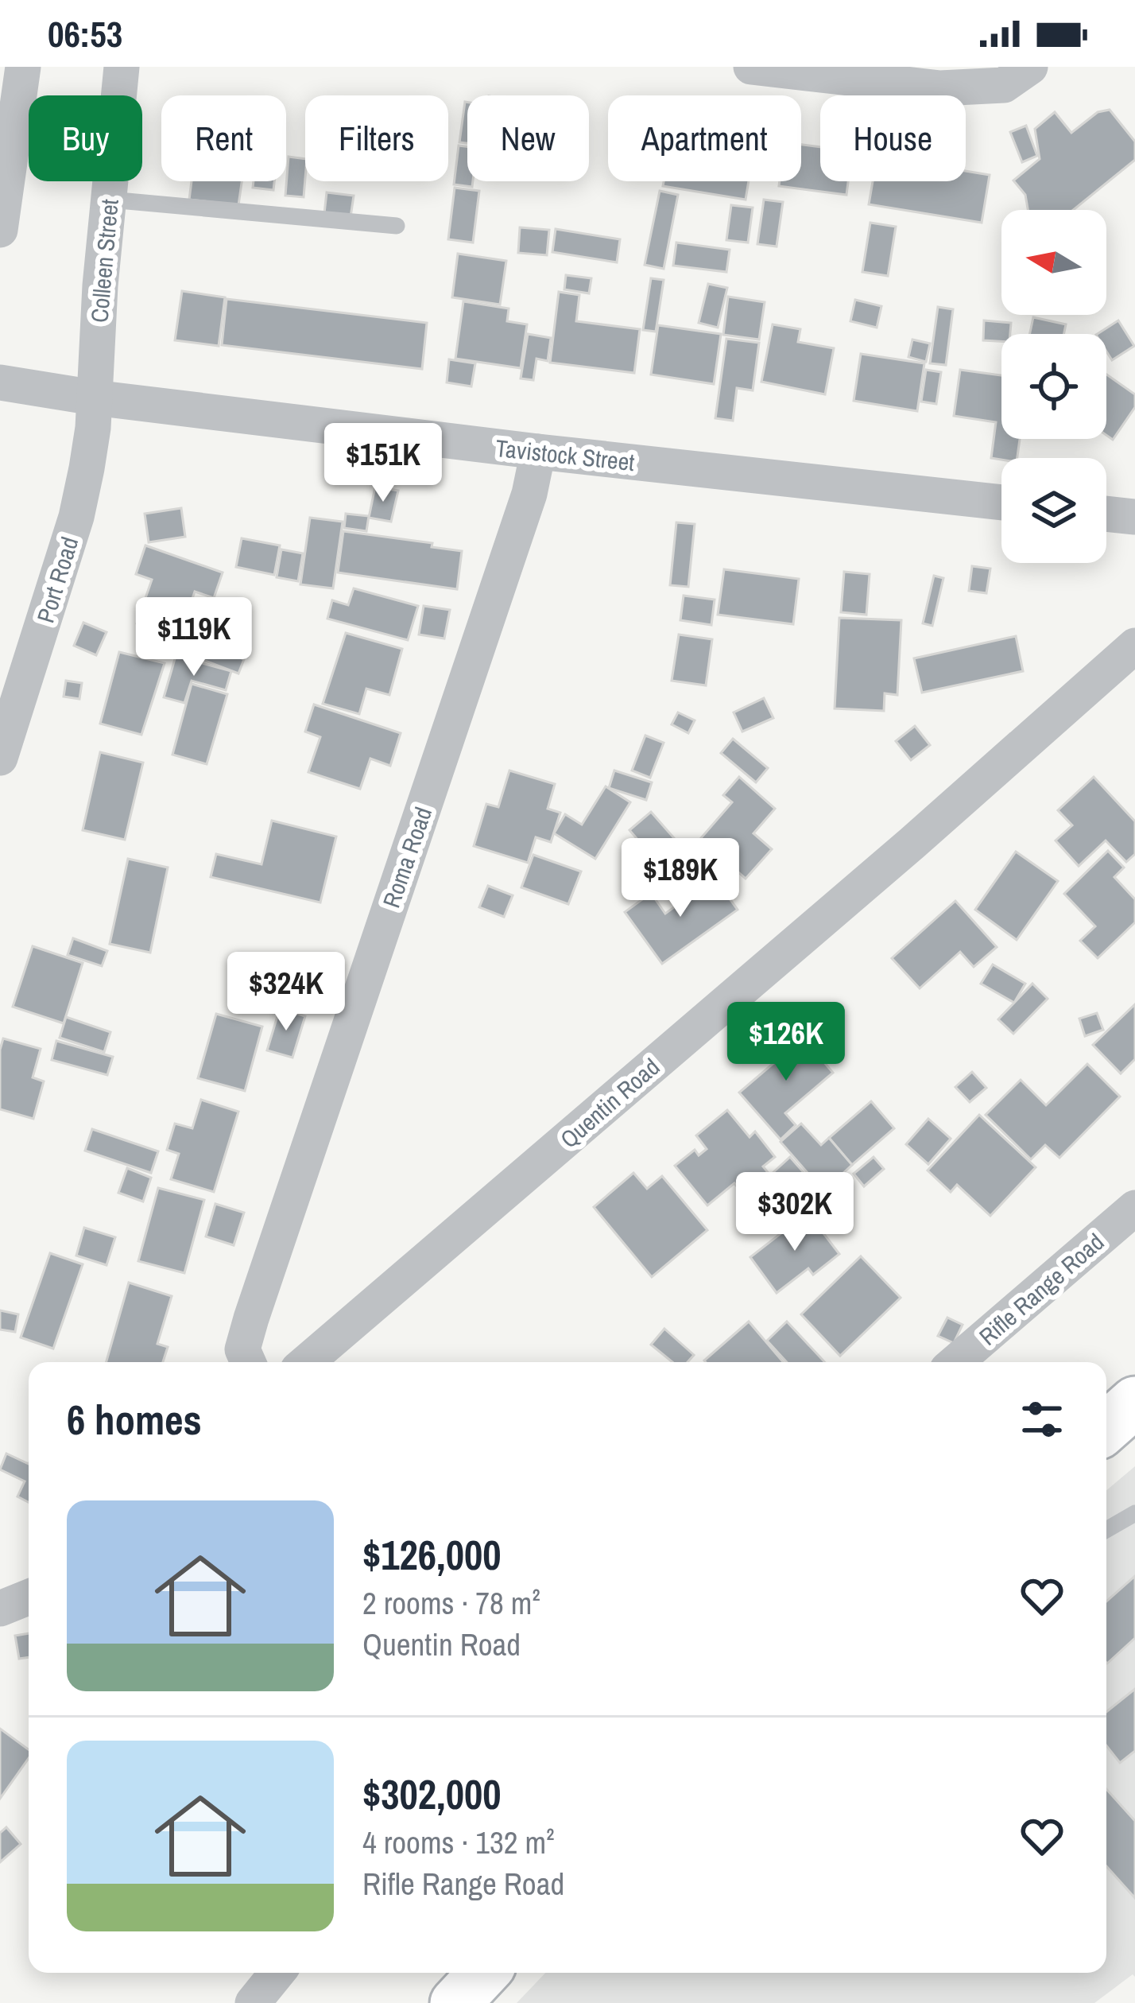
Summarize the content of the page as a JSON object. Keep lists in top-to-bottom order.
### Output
{
  "streets": {
    "street": [
      "Colleen Street",
      "Tavistock Street",
      "Port Road",
      "Roma Road",
      "Quentin Road",
      "Rifle Range Road"
    ]
  },
  "crossings": [
    ["Colleen Street", "Tavistock Street"],
    ["Colleen Street", "Port Road"],
    ["Tavistock Street", "Port Road"],
    ["Tavistock Street", "Roma Road"]
  ],
  "north": "left",
  "page": {
    "status": "06:53",
    "chip": [
      "Buy",
      "Rent",
      "Filters",
      "New",
      "Apartment",
      "House"
    ],
    "price": [
      "$151K",
      "$119K",
      "$189K",
      "$324K",
      "$126K",
      "$302K"
    ],
    "heading": "6 homes",
    "list": [
      {
        "name": "$126,000",
        "note": "2 rooms · 78 m² · Quentin Road"
      },
      {
        "name": "$302,000",
        "note": "4 rooms · 132 m² · Rifle Range Road"
      }
    ]
  }
}
